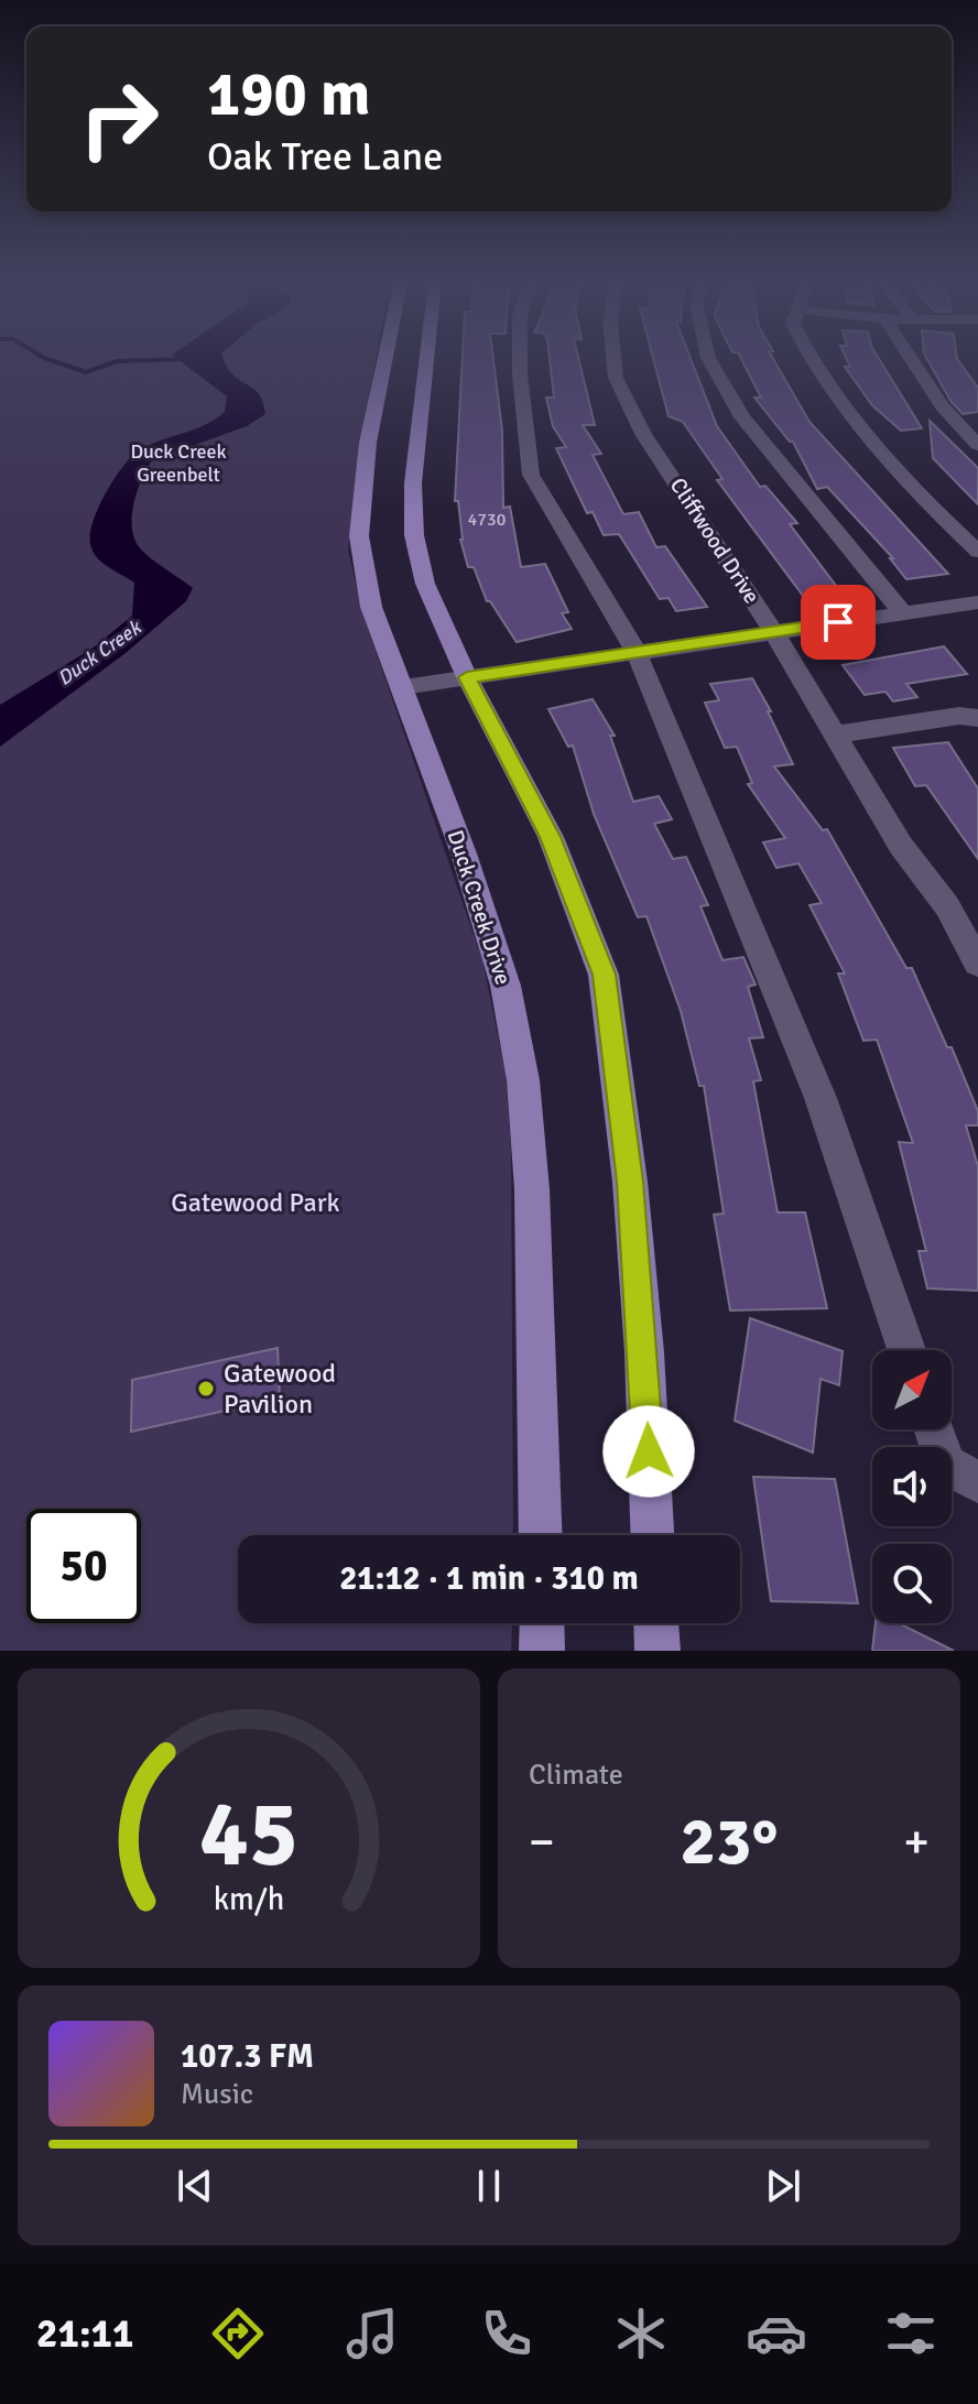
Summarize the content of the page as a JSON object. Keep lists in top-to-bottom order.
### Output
{
  "streets": {
    "main road": ["Duck Creek Drive"],
    "street": ["Cliffwood Drive"]
  },
  "water": ["Duck Creek"],
  "parks": ["Duck Creek Greenbelt", "Gatewood Park"],
  "places": ["Gatewood Pavilion"],
  "house_numbers": ["4730"],
  "north": "top right",
  "page": {
    "turn": ["190 m", "Oak Tree Lane"],
    "limit": "50",
    "trip": "21:12 · 1 min · 310 m",
    "tile": "Climate",
    "heat": ["−", "23°", "+"],
    "song": ["107.3 FM", "Music"],
    "tabs": "21:11",
    "gauge": ["45", "km/h"]
  }
}
